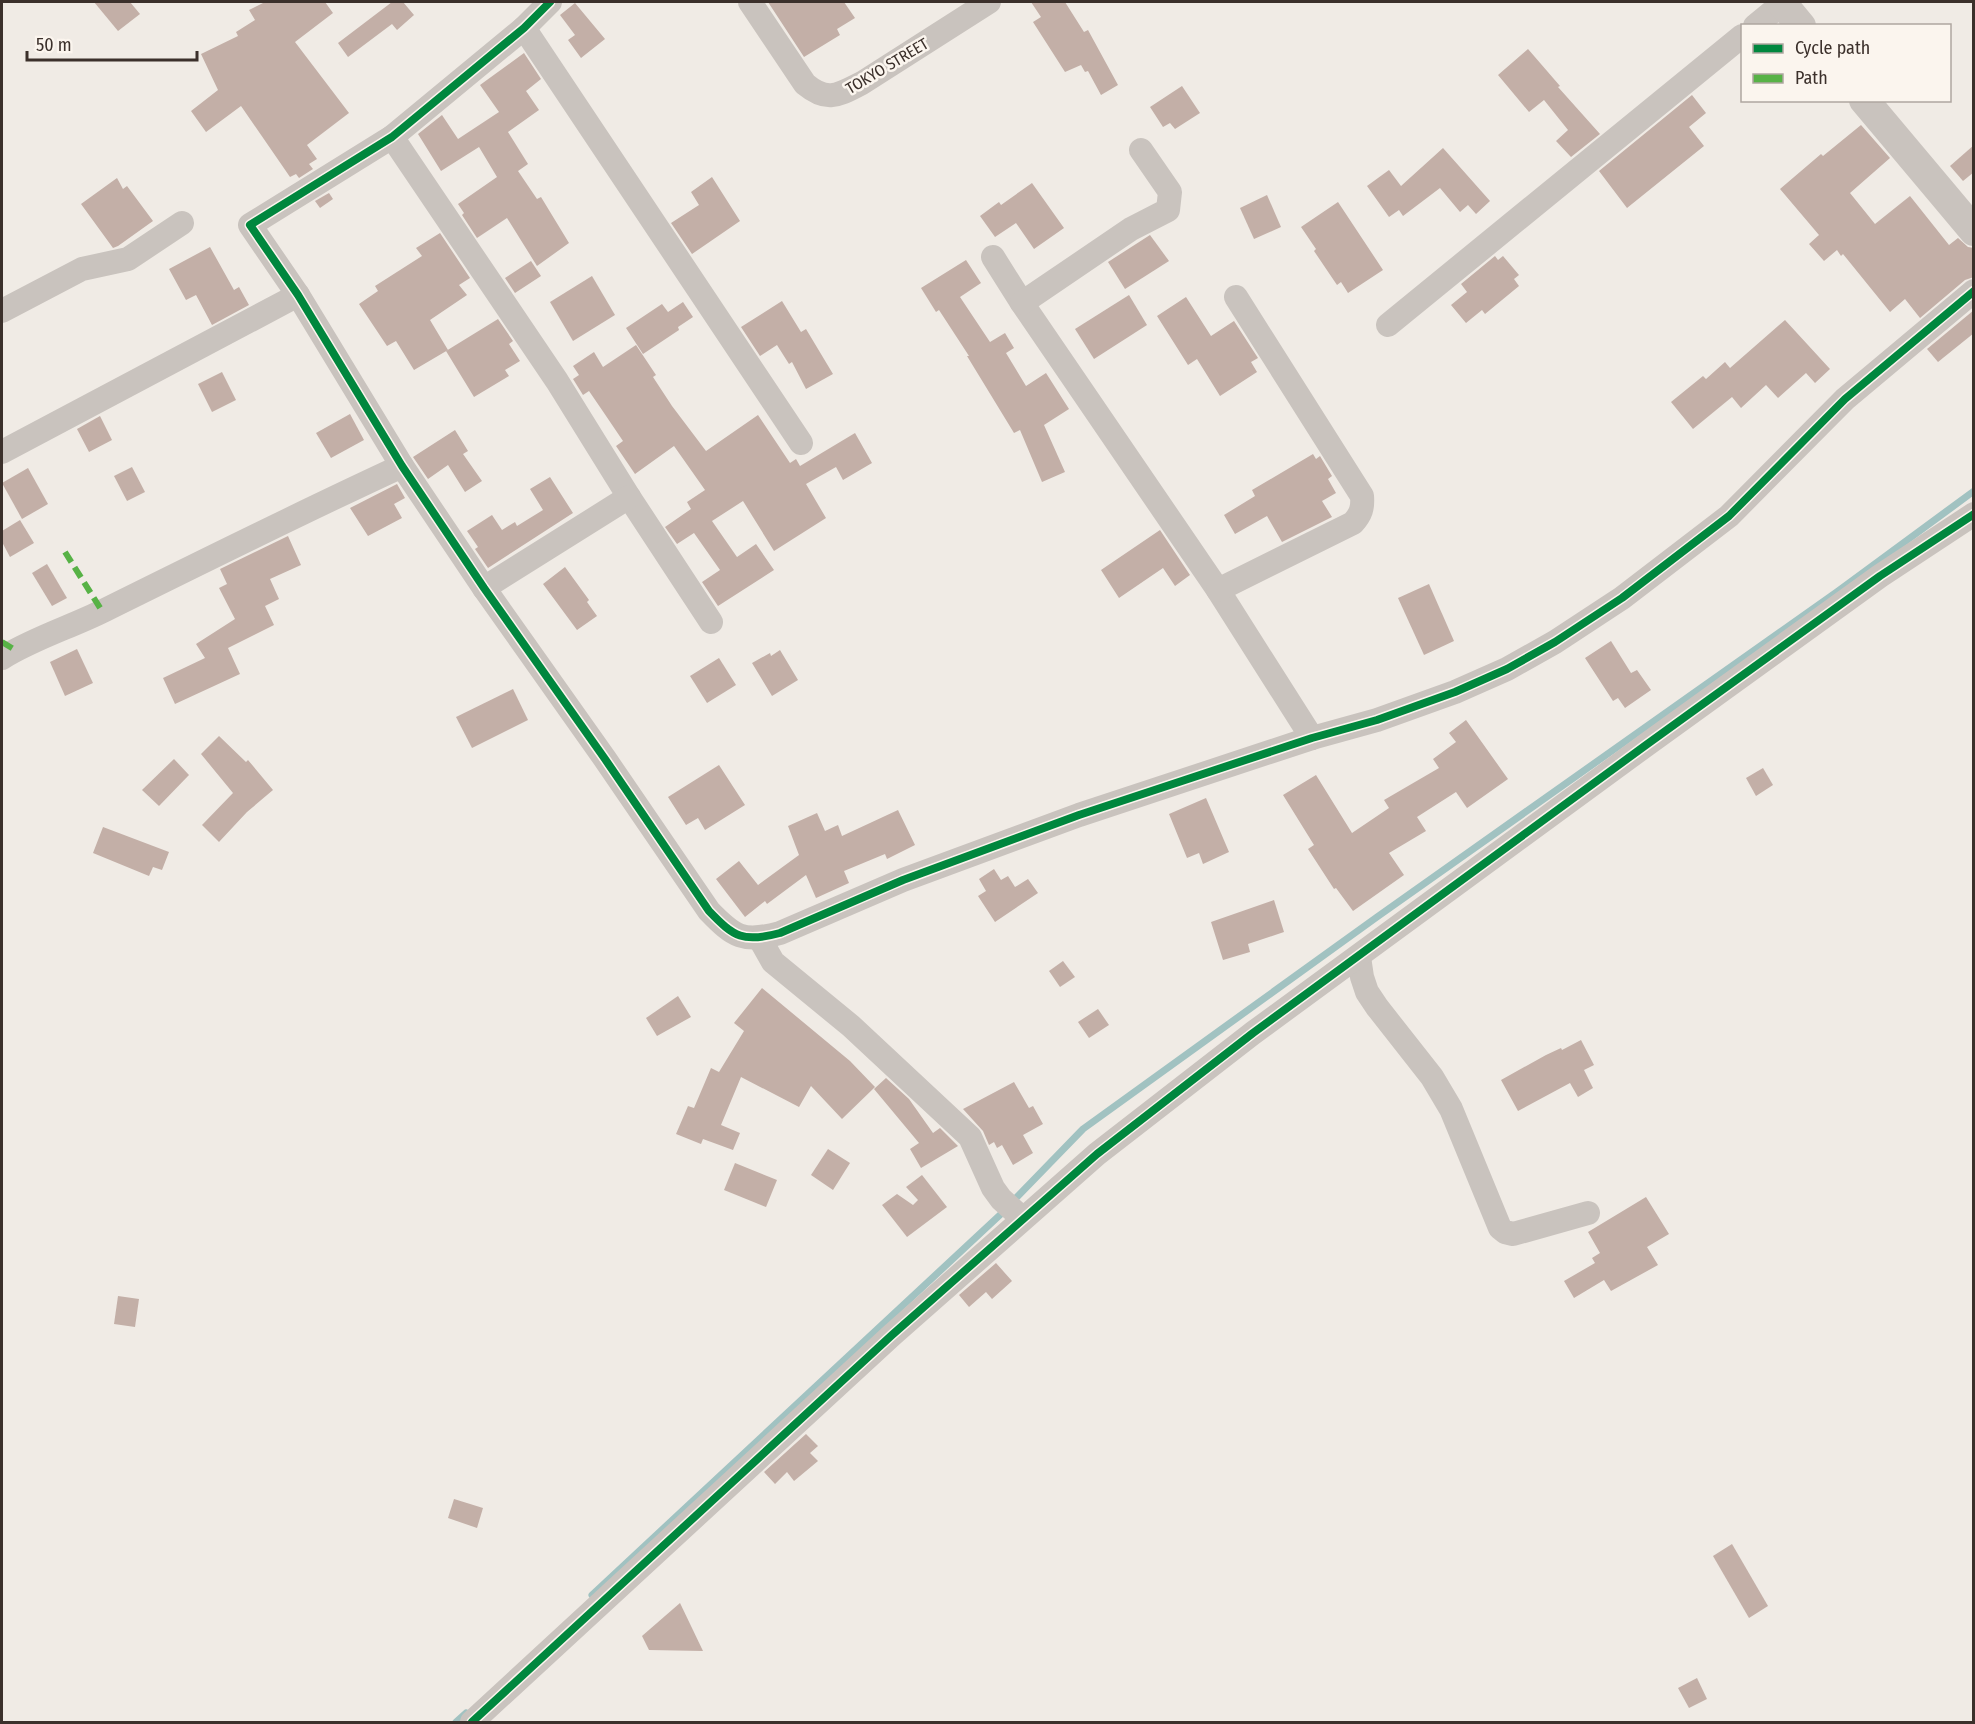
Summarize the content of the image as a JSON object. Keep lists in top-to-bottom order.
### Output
{
  "streets": {
    "street": ["TOKYO STREET"]
  },
  "legend": ["Cycle path", "Path"],
  "scale_bar": "50 m"
}
